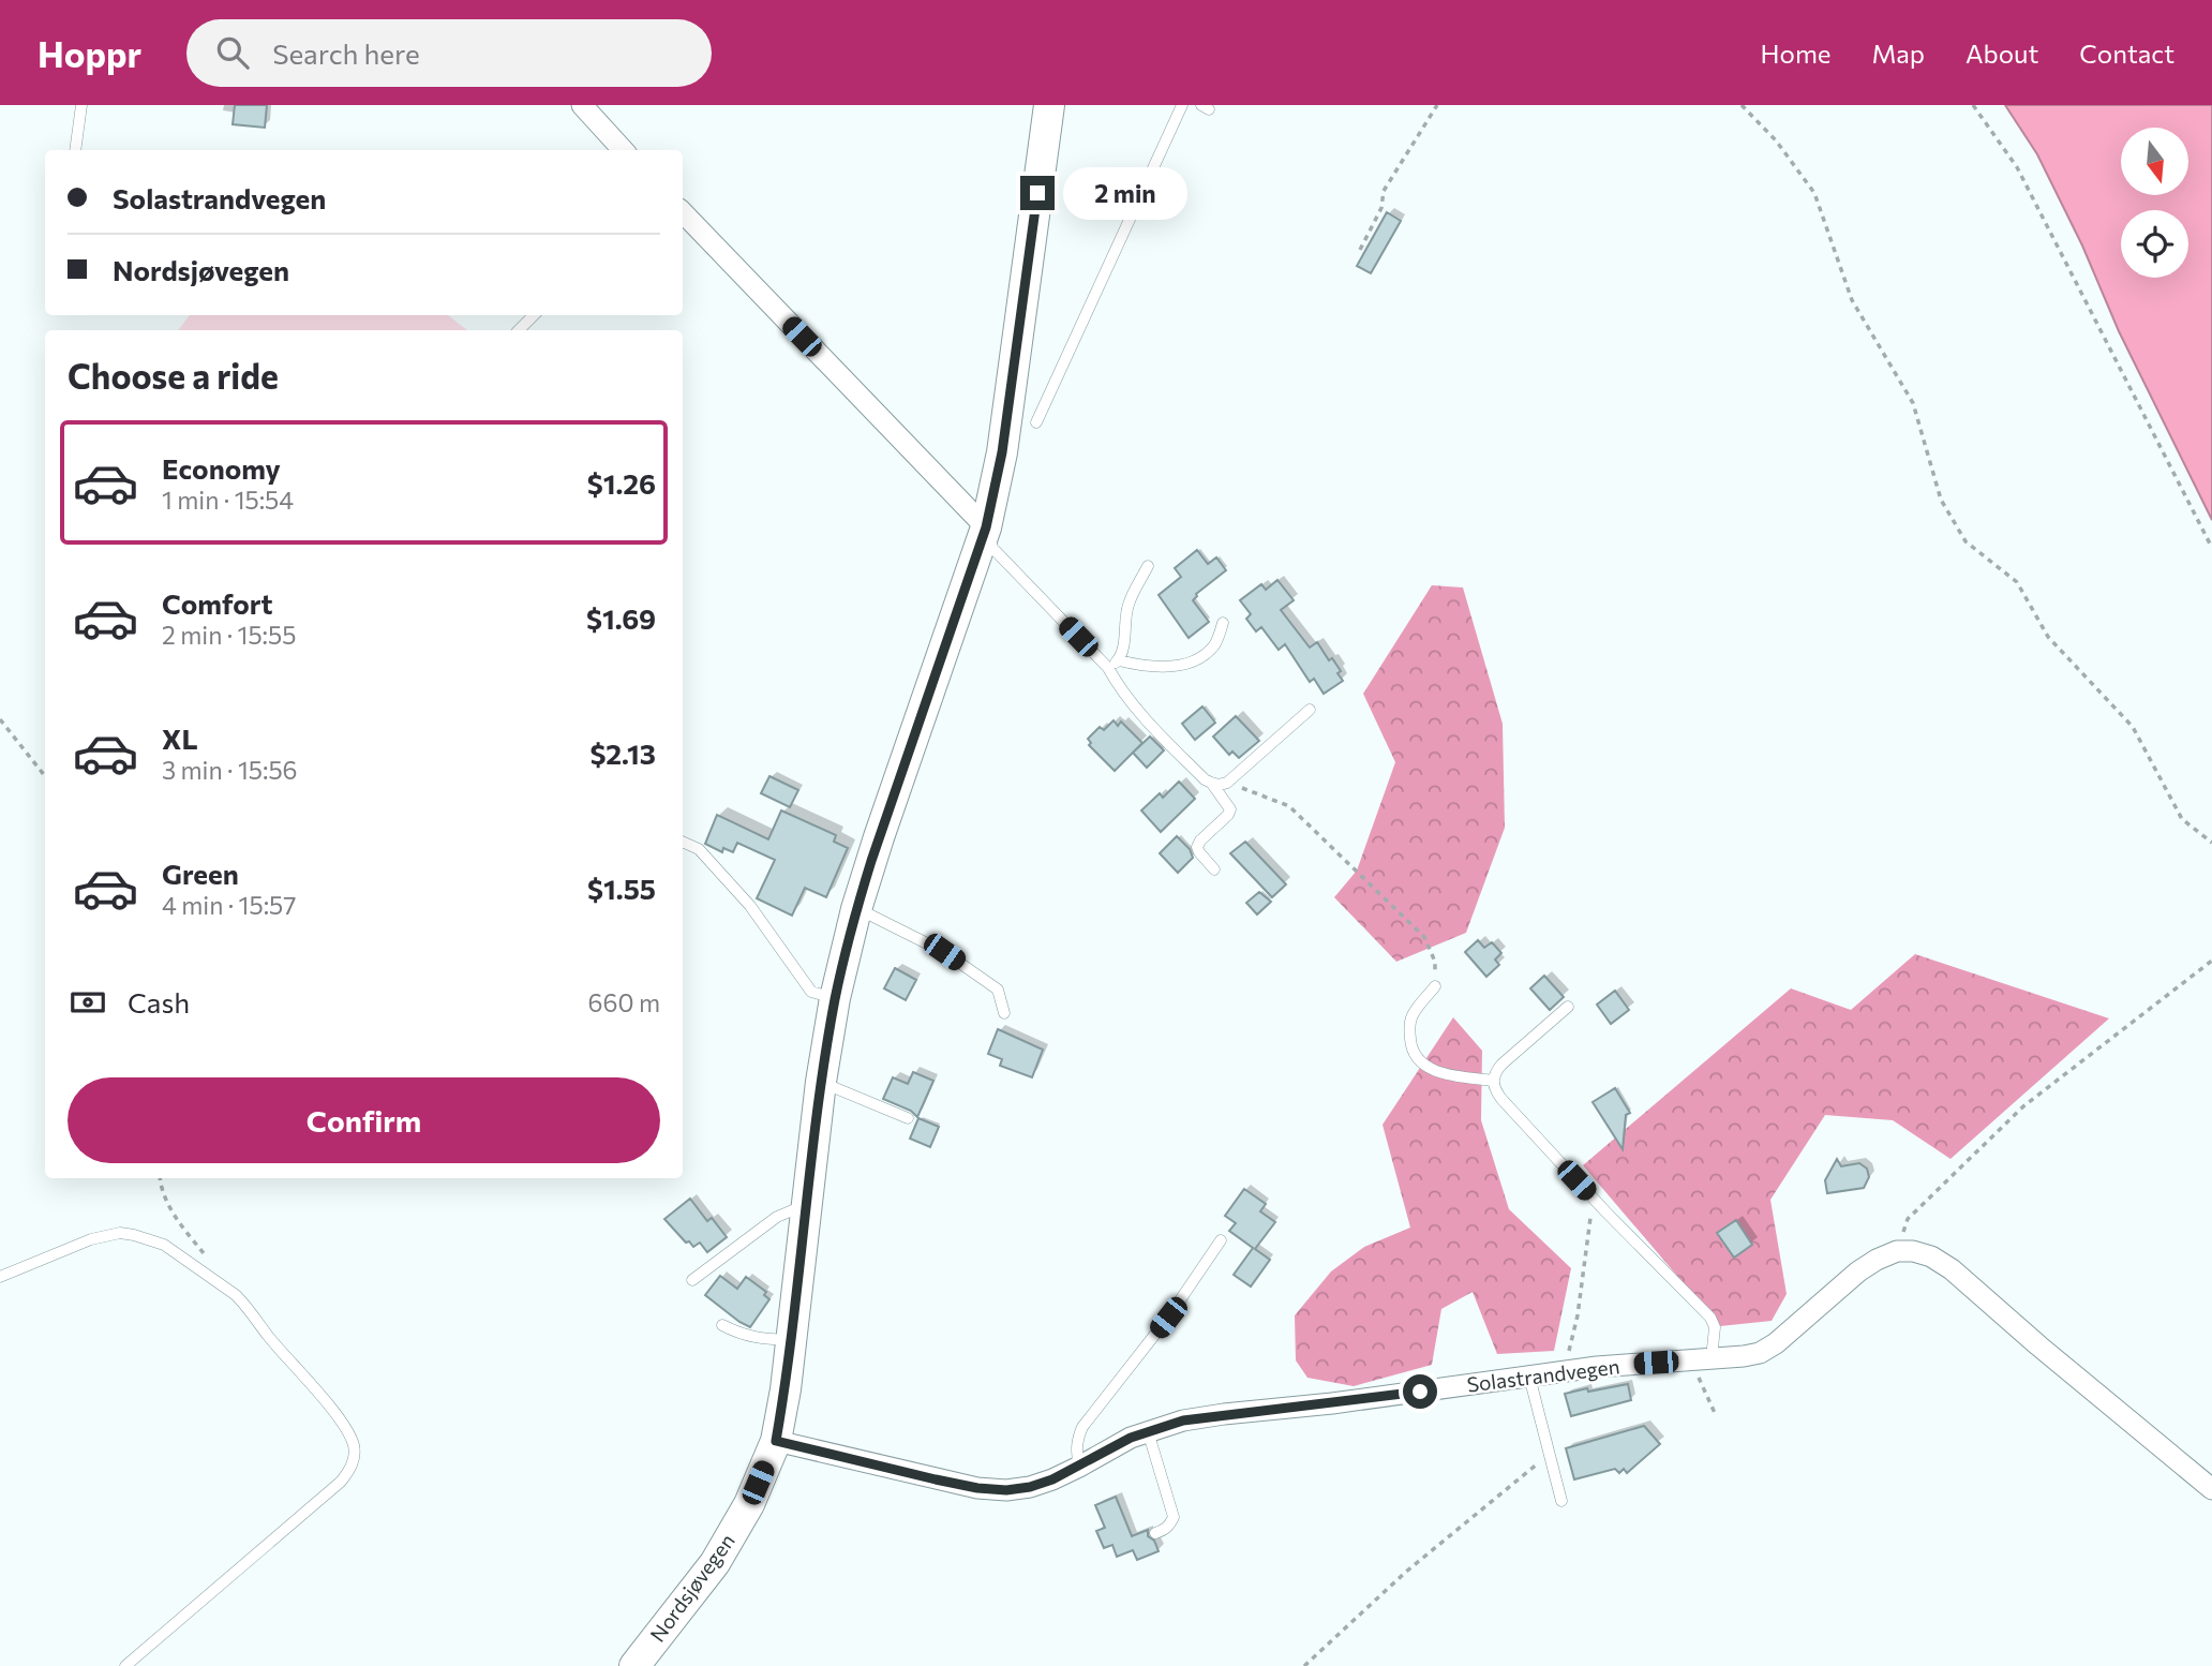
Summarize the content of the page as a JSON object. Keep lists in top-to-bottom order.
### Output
{
  "streets": {
    "street": ["Solastrandvegen", "Nordsjøvegen"]
  },
  "crossings": [
    ["Solastrandvegen", "Nordsjøvegen"]
  ],
  "north": "bottom",
  "page": {
    "header": "Hoppr",
    "search": "Search here",
    "nav": [
      "Home",
      "Map",
      "About",
      "Contact"
    ],
    "banner": ["Solastrandvegen", "Nordsjøvegen"],
    "bubble": "2 min",
    "heading": "Choose a ride",
    "list": [
      {
        "name": "Economy",
        "note": "1 min · 15:54",
        "value": "$1.26"
      },
      {
        "name": "Comfort",
        "note": "2 min · 15:55",
        "value": "$1.69"
      },
      {
        "name": "XL",
        "note": "3 min · 15:56",
        "value": "$2.13"
      },
      {
        "name": "Green",
        "note": "4 min · 15:57",
        "value": "$1.55"
      }
    ],
    "pay": ["Cash", "660 m"],
    "buttons": "Confirm"
  }
}
